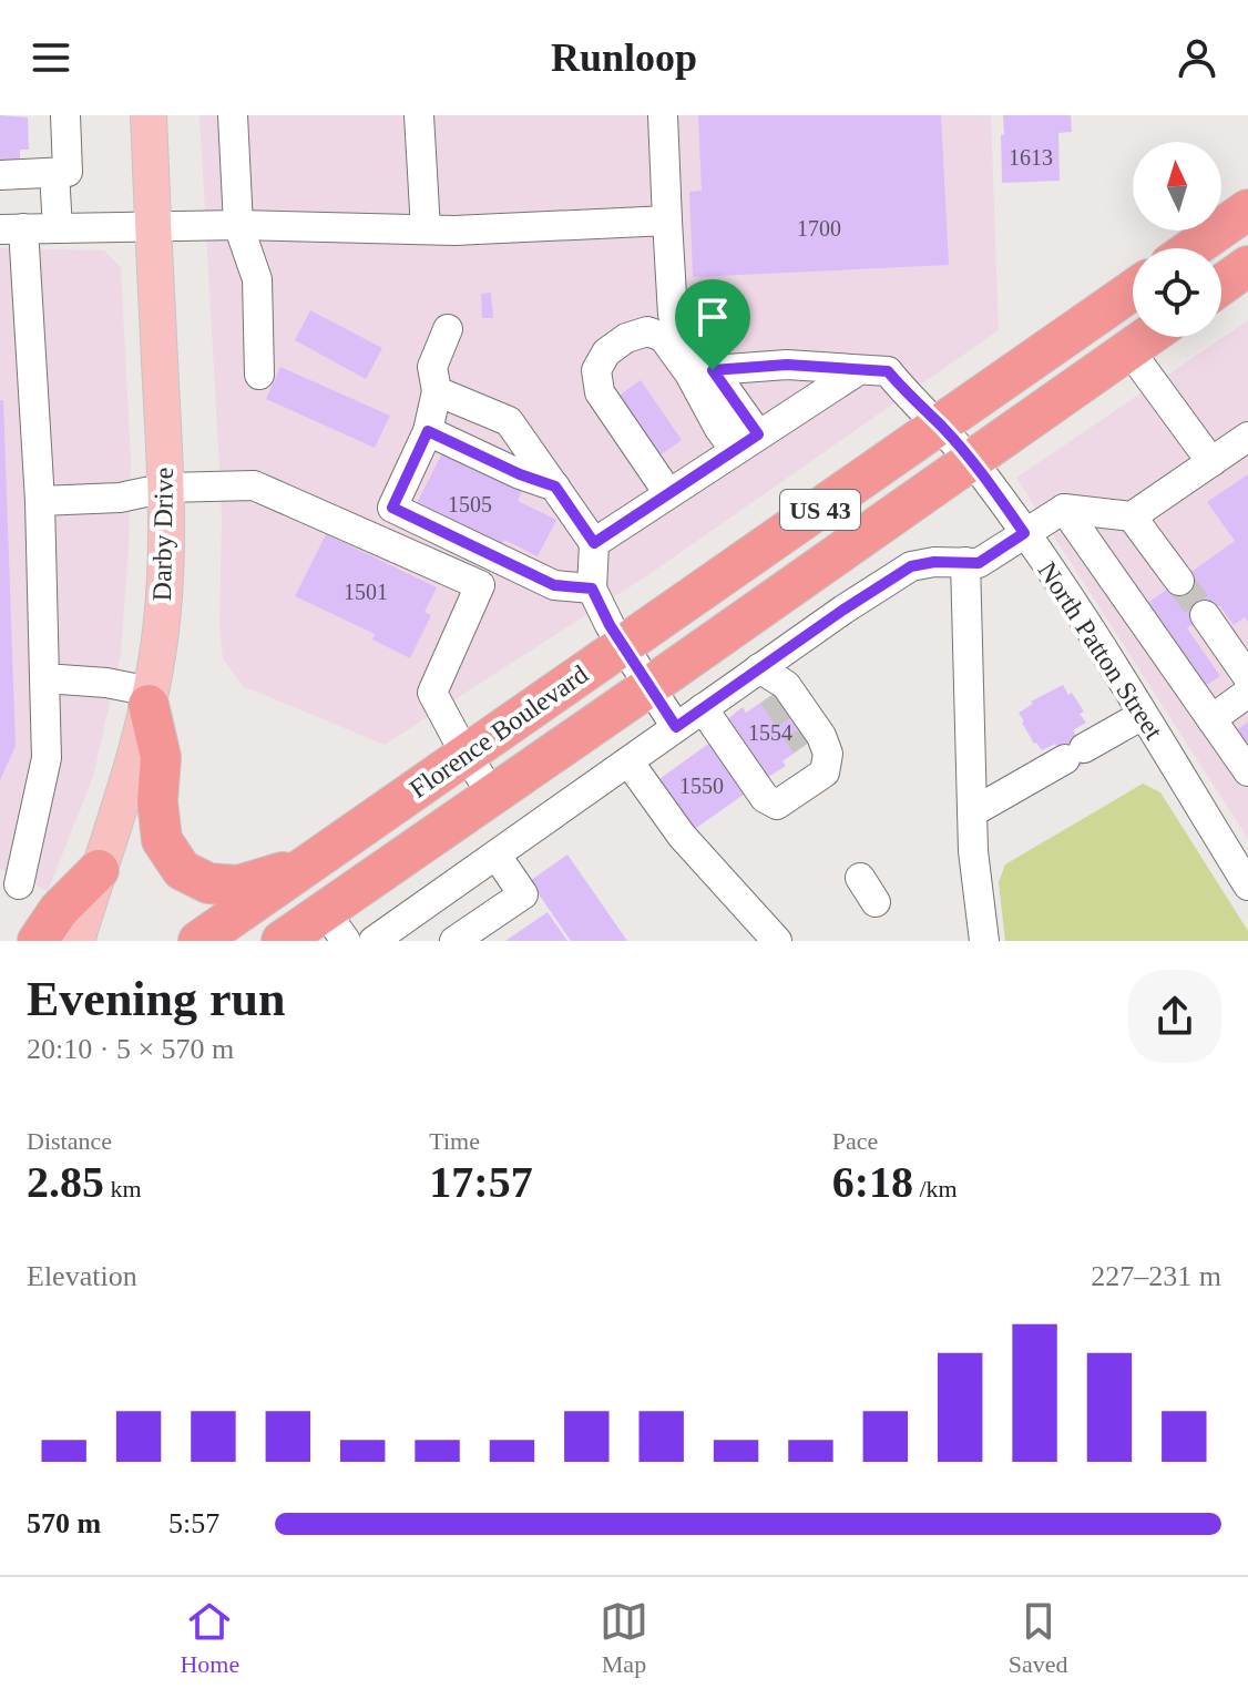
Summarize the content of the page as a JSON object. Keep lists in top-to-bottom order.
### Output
{
  "streets": {
    "highway": ["US 43", "Florence Boulevard"],
    "main road": ["Darby Drive"],
    "street": ["North Patton Street"]
  },
  "crossings": [
    ["North Patton Street", "Florence Boulevard"]
  ],
  "house_numbers": [
    "1613",
    "1700",
    "1505",
    "1501",
    "1554",
    "1550"
  ],
  "north": "top",
  "page": {
    "header": "Runloop",
    "heading": ["Evening run", "20:10 · 5 × 570 m"],
    "stats": [
      ["Distance", "2.85 km"],
      ["Time", "17:57"],
      ["Pace", "6:18 /km"]
    ],
    "chart": ["Elevation", "227–231 m"],
    "list": [
      {
        "name": "570 m",
        "note": "5:57"
      }
    ],
    "tabs": ["Home", "Map", "Saved"]
  }
}
